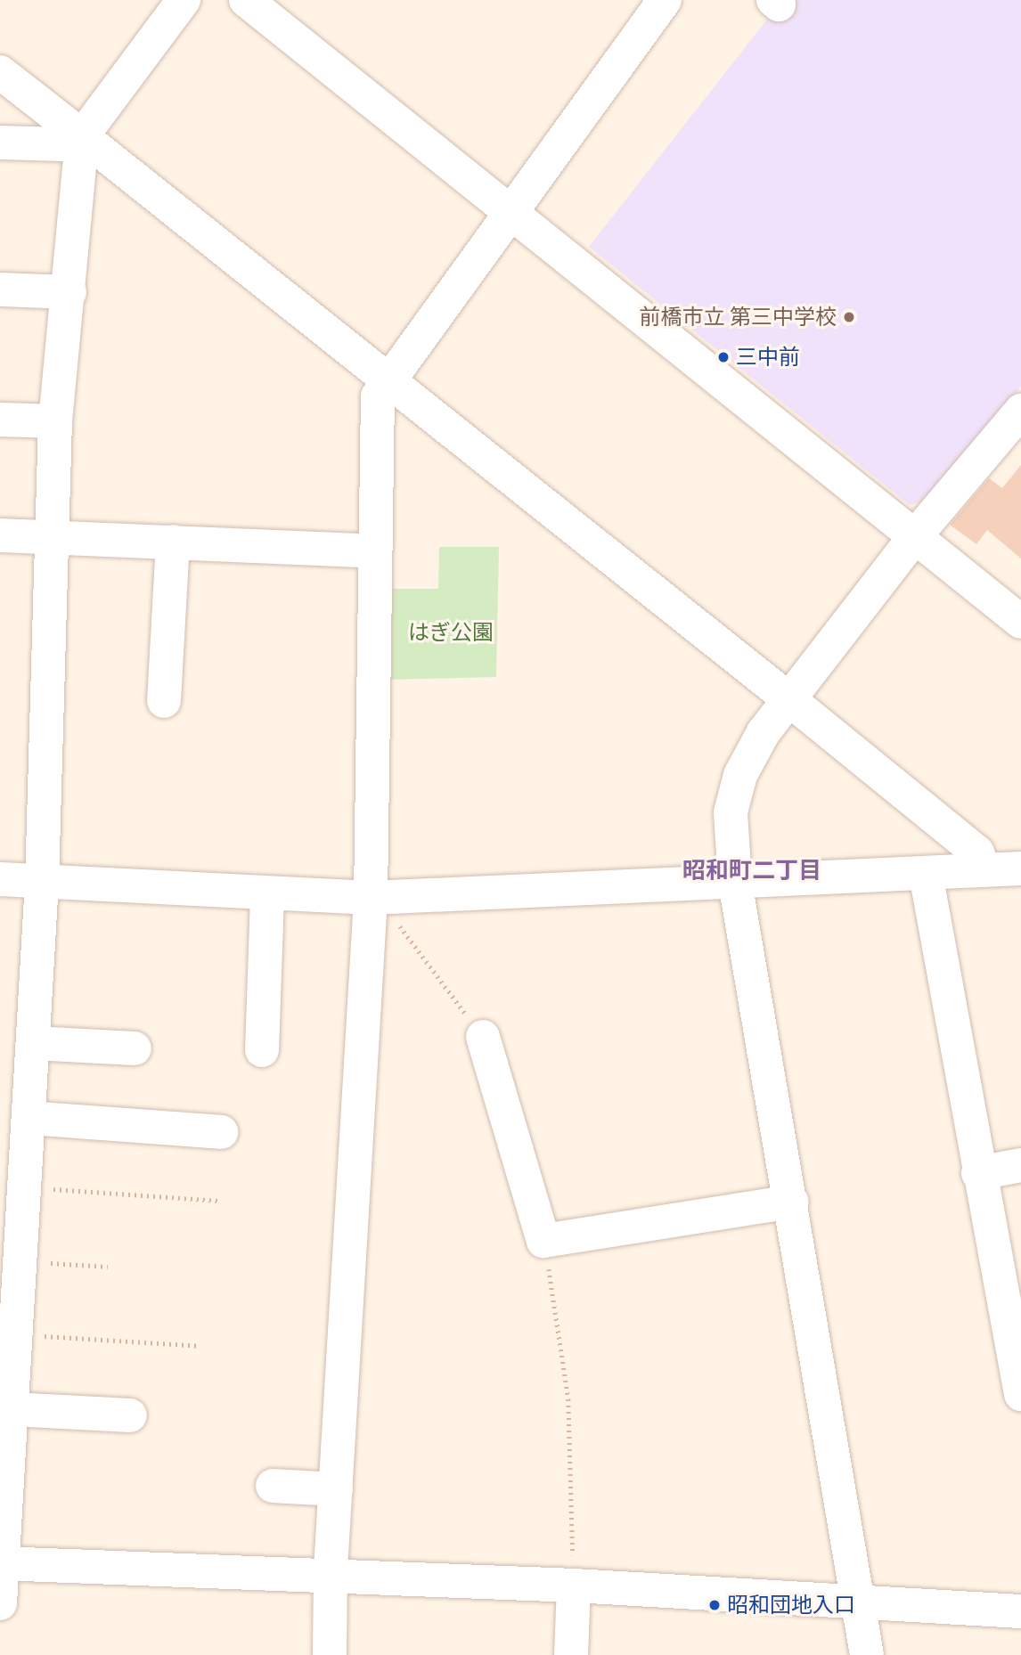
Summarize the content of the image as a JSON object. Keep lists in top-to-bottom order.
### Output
{
  "districts": ["昭和町二丁目"],
  "parks": ["はぎ公園"],
  "places": ["前橋市立 第三中学校", "三中前", "昭和団地入口"]
}
